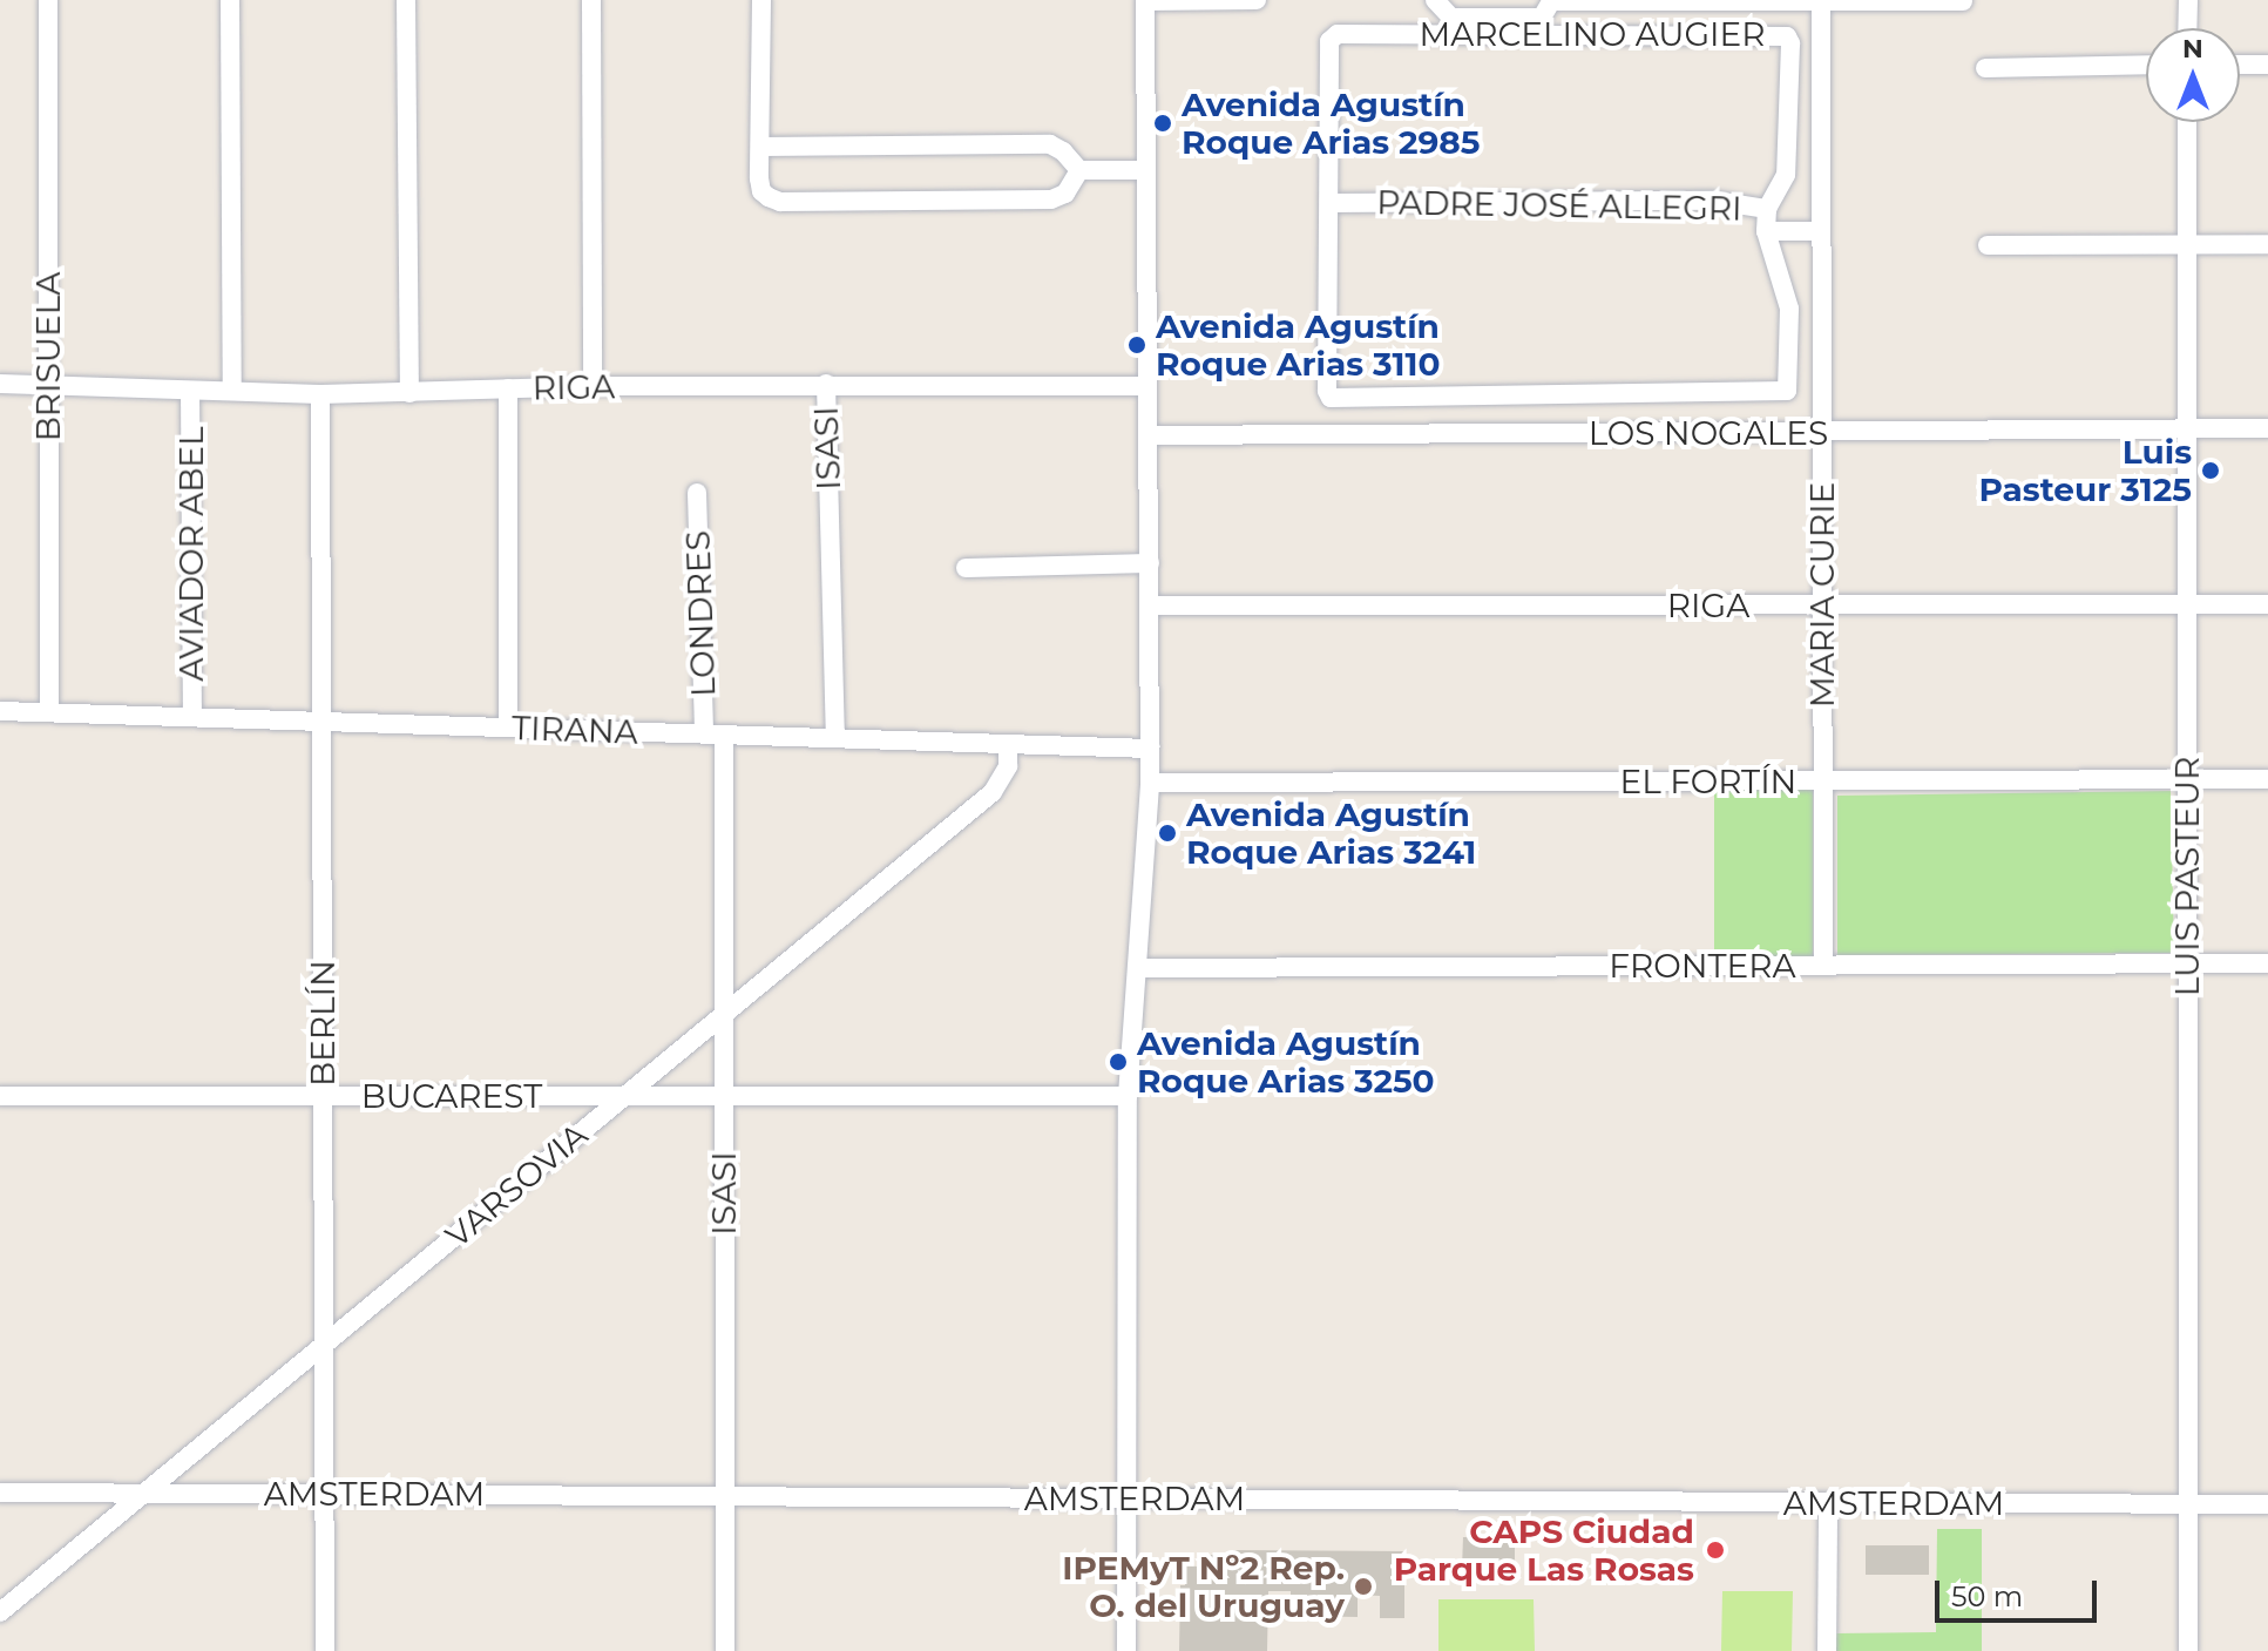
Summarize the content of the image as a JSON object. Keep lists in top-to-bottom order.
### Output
{
  "streets": {
    "street": [
      "MARCELINO AUGIER",
      "PADRE JOSÉ ALLEGRI",
      "BRISUELA",
      "RIGA",
      "LOS NOGALES",
      "ISASI",
      "AVIADOR ABEL",
      "MARIA CURIE",
      "LONDRES",
      "TIRANA",
      "EL FORTÍN",
      "LUIS PASTEUR",
      "FRONTERA",
      "BERLÍN",
      "BUCAREST",
      "VARSOVIA",
      "AMSTERDAM"
    ]
  },
  "crossings": [
    ["MARCELINO AUGIER", "PADRE JOSÉ ALLEGRI"],
    ["PADRE JOSÉ ALLEGRI", "MARIA CURIE"],
    ["BRISUELA", "RIGA"],
    ["BRISUELA", "TIRANA"],
    ["RIGA", "ISASI"],
    ["RIGA", "AVIADOR ABEL"],
    ["RIGA", "MARIA CURIE"],
    ["RIGA", "LUIS PASTEUR"],
    ["RIGA", "BERLÍN"],
    ["LOS NOGALES", "MARIA CURIE"],
    ["LOS NOGALES", "LUIS PASTEUR"],
    ["ISASI", "LONDRES"],
    ["ISASI", "TIRANA"],
    ["ISASI", "BUCAREST"],
    ["ISASI", "VARSOVIA"],
    ["ISASI", "AMSTERDAM"],
    ["AVIADOR ABEL", "TIRANA"],
    ["MARIA CURIE", "EL FORTÍN"],
    ["MARIA CURIE", "FRONTERA"],
    ["LONDRES", "TIRANA"],
    ["TIRANA", "BERLÍN"],
    ["TIRANA", "VARSOVIA"],
    ["EL FORTÍN", "LUIS PASTEUR"],
    ["LUIS PASTEUR", "FRONTERA"],
    ["LUIS PASTEUR", "AMSTERDAM"],
    ["BERLÍN", "BUCAREST"],
    ["BERLÍN", "VARSOVIA"],
    ["BERLÍN", "AMSTERDAM"],
    ["BUCAREST", "VARSOVIA"],
    ["VARSOVIA", "AMSTERDAM"]
  ],
  "places": [
    "Avenida Agustín Roque Arias 2985",
    "Avenida Agustín Roque Arias 3110",
    "Luis Pasteur 3125",
    "Avenida Agustín Roque Arias 3241",
    "Avenida Agustín Roque Arias 3250",
    "CAPS Ciudad Parque Las Rosas",
    "IPEMyT Nº2 Rep. O. del Uruguay"
  ],
  "scale_bar": "50 m",
  "north": "top"
}
